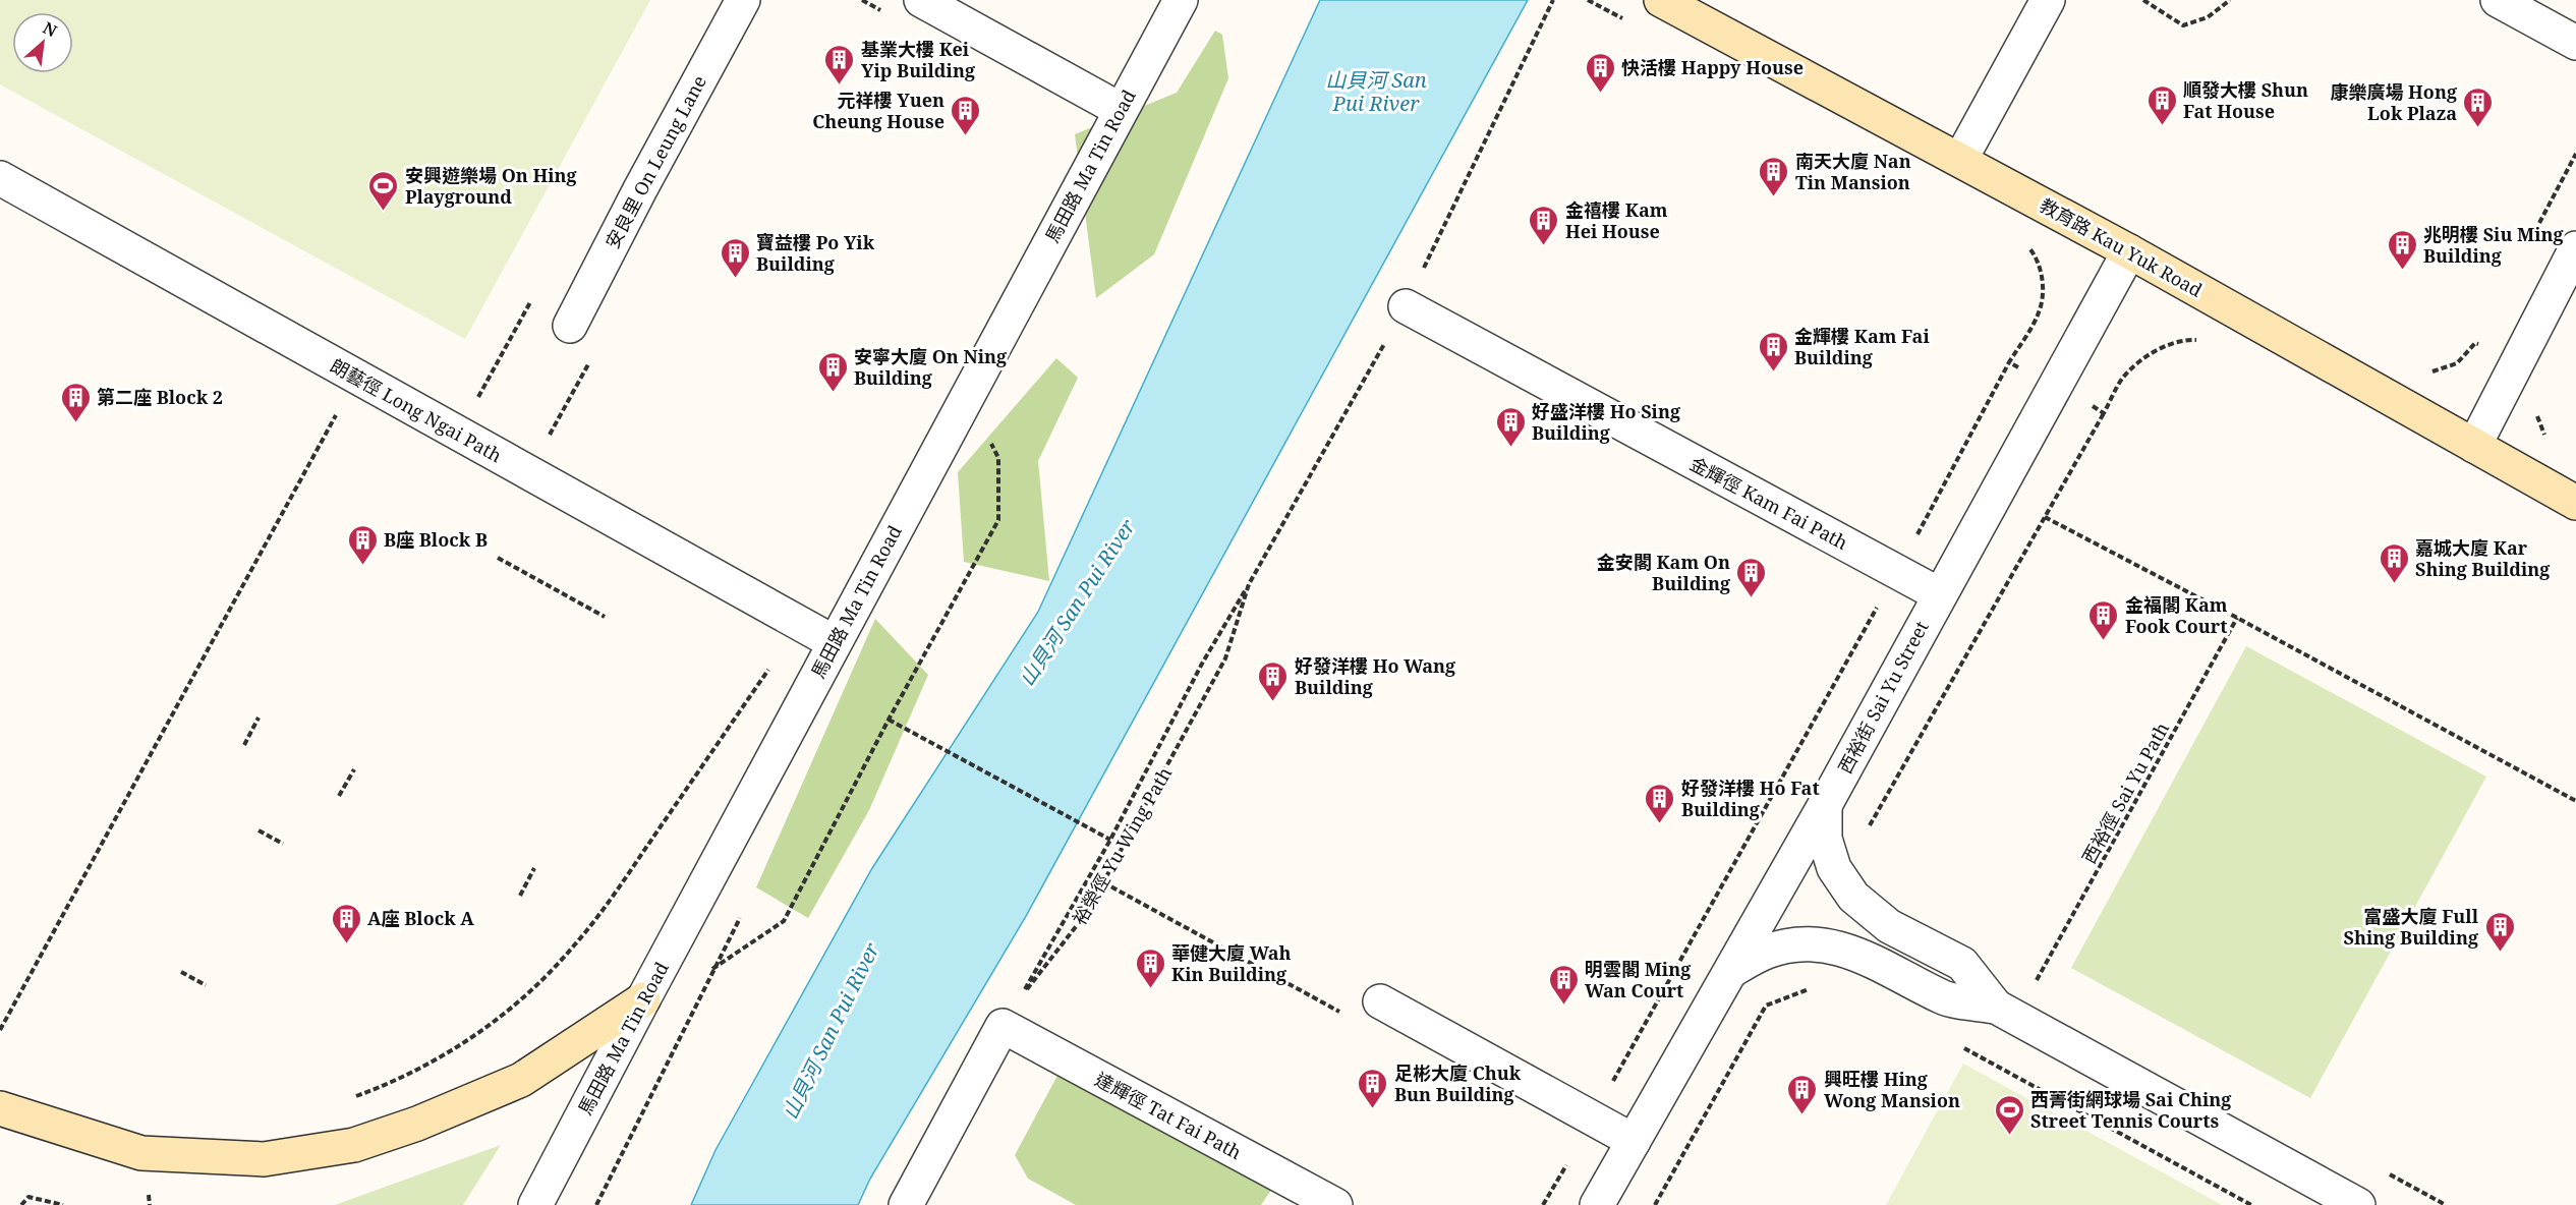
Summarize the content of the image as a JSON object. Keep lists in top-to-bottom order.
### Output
{
  "streets": {
    "street": [
      "安良里 On Leung Lane",
      "馬田路 Ma Tin Road",
      "教育路 Kau Yuk Road",
      "朗藝徑 Long Ngai Path",
      "金輝徑 Kam Fai Path",
      "西裕街 Sai Yu Street",
      "達輝徑 Tat Fai Path"
    ],
    "path": ["西裕徑 Sai Yu Path", "裕榮徑 Yu Wing Path"]
  },
  "crossings": [
    ["馬田路 Ma Tin Road", "朗藝徑 Long Ngai Path"],
    ["教育路 Kau Yuk Road", "西裕街 Sai Yu Street"],
    ["金輝徑 Kam Fai Path", "西裕街 Sai Yu Street"],
    ["金輝徑 Kam Fai Path", "裕榮徑 Yu Wing Path"],
    ["裕榮徑 Yu Wing Path", "達輝徑 Tat Fai Path"]
  ],
  "water": ["山貝河 San Pui River"],
  "places": {
    "building": [
      "基業大樓 Kei Yip Building",
      "快活樓 Happy House",
      "順發大樓 Shun Fat House",
      "康樂廣場 Hong Lok Plaza",
      "元祥樓 Yuen Cheung House",
      "南天大廈 Nan Tin Mansion",
      "金禧樓 Kam Hei House",
      "兆明樓 Siu Ming Building",
      "寶益樓 Po Yik Building",
      "金輝樓 Kam Fai Building",
      "安寧大廈 On Ning Building",
      "第二座 Block 2",
      "好盛洋樓 Ho Sing Building",
      "B座 Block B",
      "嘉城大廈 Kar Shing Building",
      "金安閣 Kam On Building",
      "金福閣 Kam Fook Court",
      "好發洋樓 Ho Wang Building",
      "好發洋樓 Ho Fat Building",
      "A座 Block A",
      "富盛大廈 Full Shing Building",
      "華健大廈 Wah Kin Building",
      "明雲閣 Ming Wan Court",
      "足彬大廈 Chuk Bun Building",
      "興旺樓 Hing Wong Mansion"
    ],
    "sports": ["安興遊樂場 On Hing Playground", "西菁街網球場 Sai Ching Street Tennis Courts"]
  },
  "north": "top right"
}
